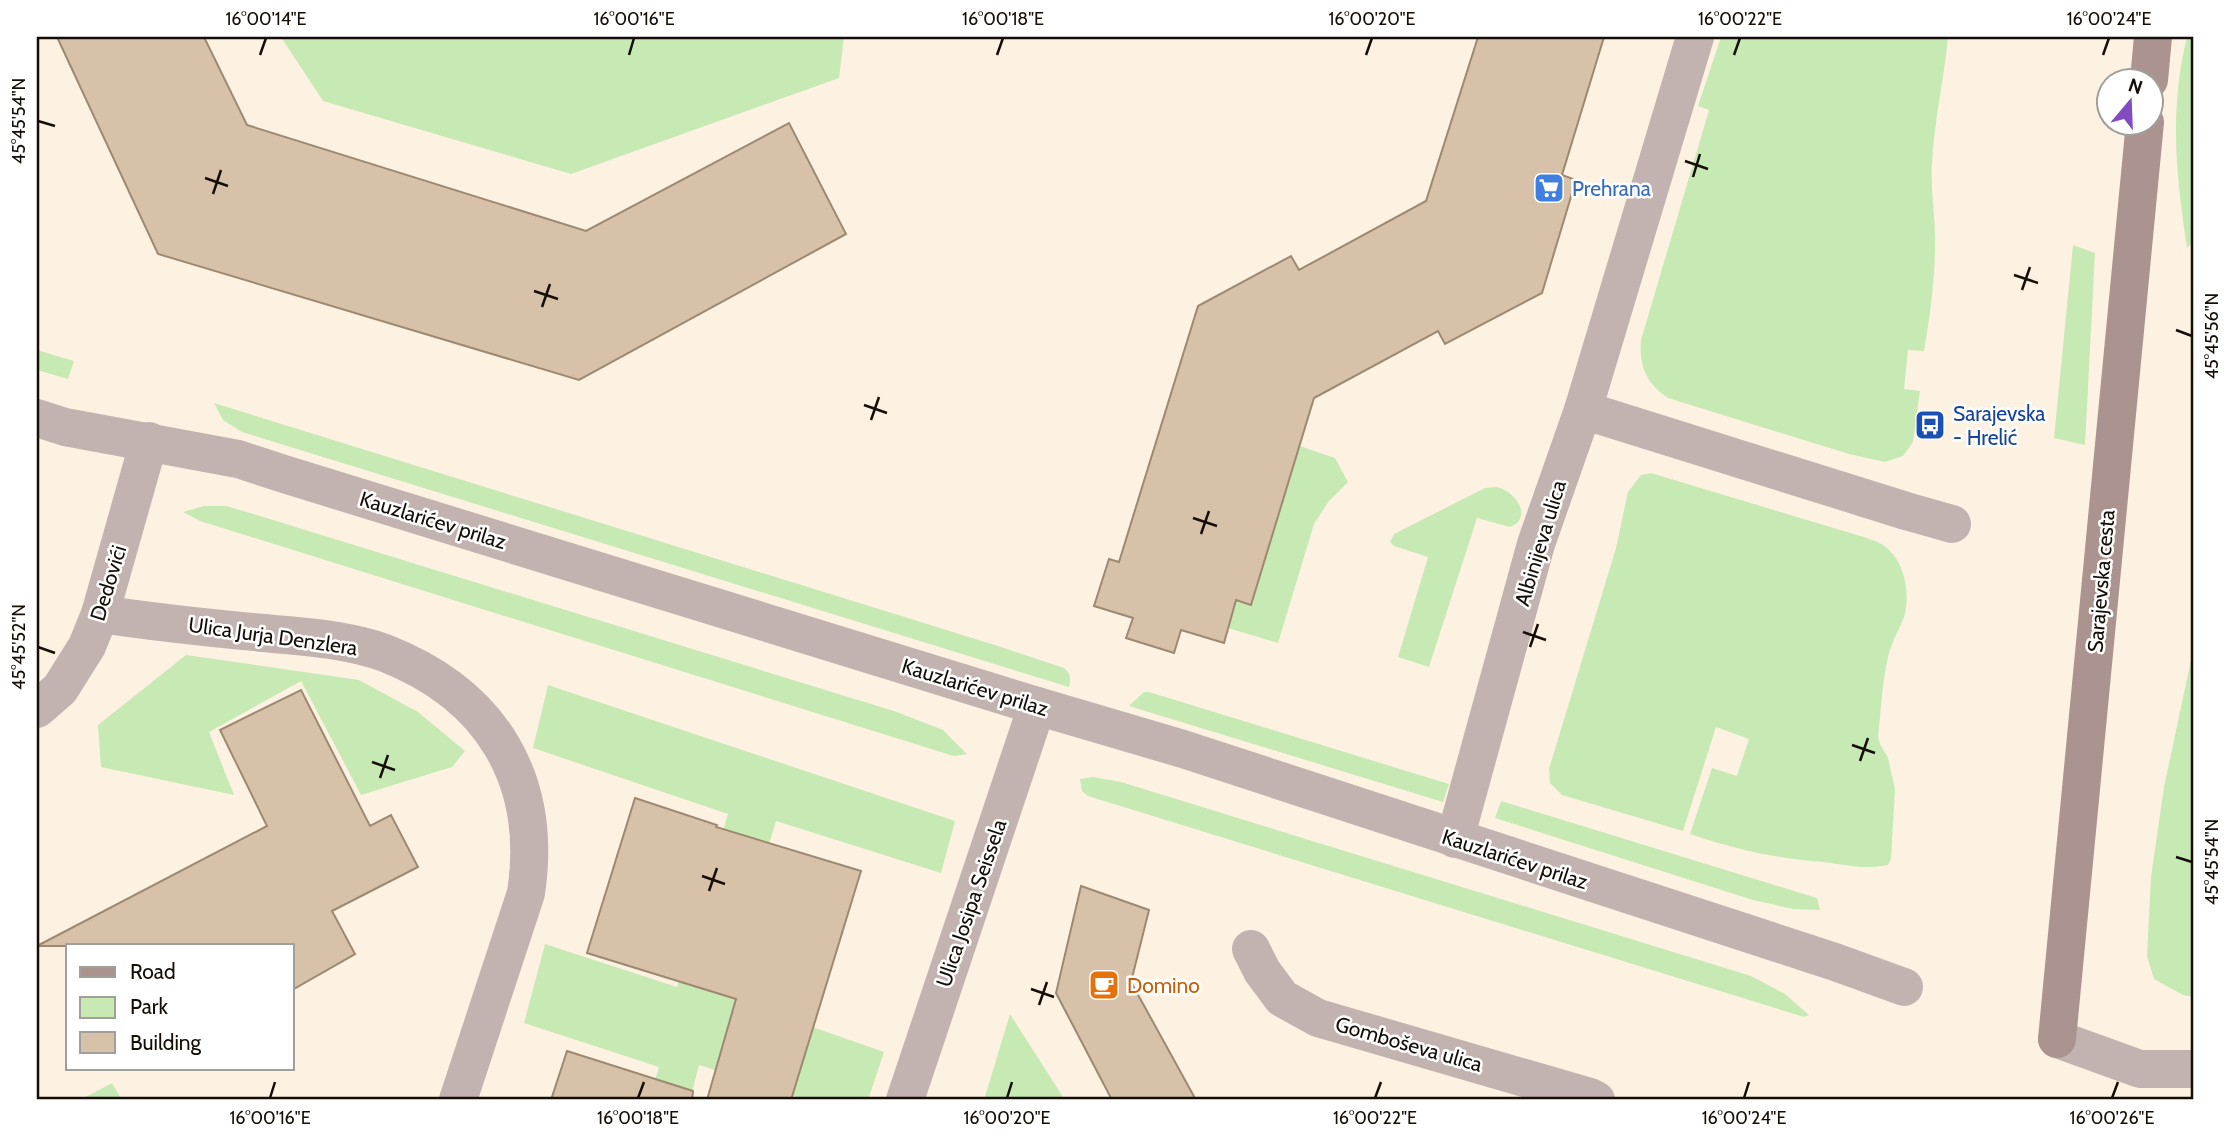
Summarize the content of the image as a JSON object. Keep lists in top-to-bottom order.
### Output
{
  "streets": {
    "main road": ["Sarajevska cesta"],
    "street": [
      "Kauzlarićev prilaz",
      "Albinijeva ulica",
      "Dedovići",
      "Ulica Jurja Denzlera",
      "Ulica Josipa Seissela",
      "Gomboševa ulica"
    ]
  },
  "crossings": [
    ["Kauzlarićev prilaz", "Albinijeva ulica"],
    ["Kauzlarićev prilaz", "Dedovići"],
    ["Kauzlarićev prilaz", "Ulica Josipa Seissela"],
    ["Dedovići", "Ulica Jurja Denzlera"]
  ],
  "places": {
    "supermarket": ["Prehrana"],
    "bus stop": ["Sarajevska - Hrelić"],
    "cafe": ["Domino"]
  },
  "legend": ["Road", "Park", "Building"],
  "north": "top",
  "coordinates": [
    "16°00'14\"E",
    "16°00'16\"E",
    "16°00'18\"E",
    "16°00'20\"E",
    "16°00'22\"E",
    "16°00'24\"E",
    "45°45'54\"N",
    "45°45'56\"N",
    "45°45'52\"N",
    "16°00'26\"E"
  ]
}
